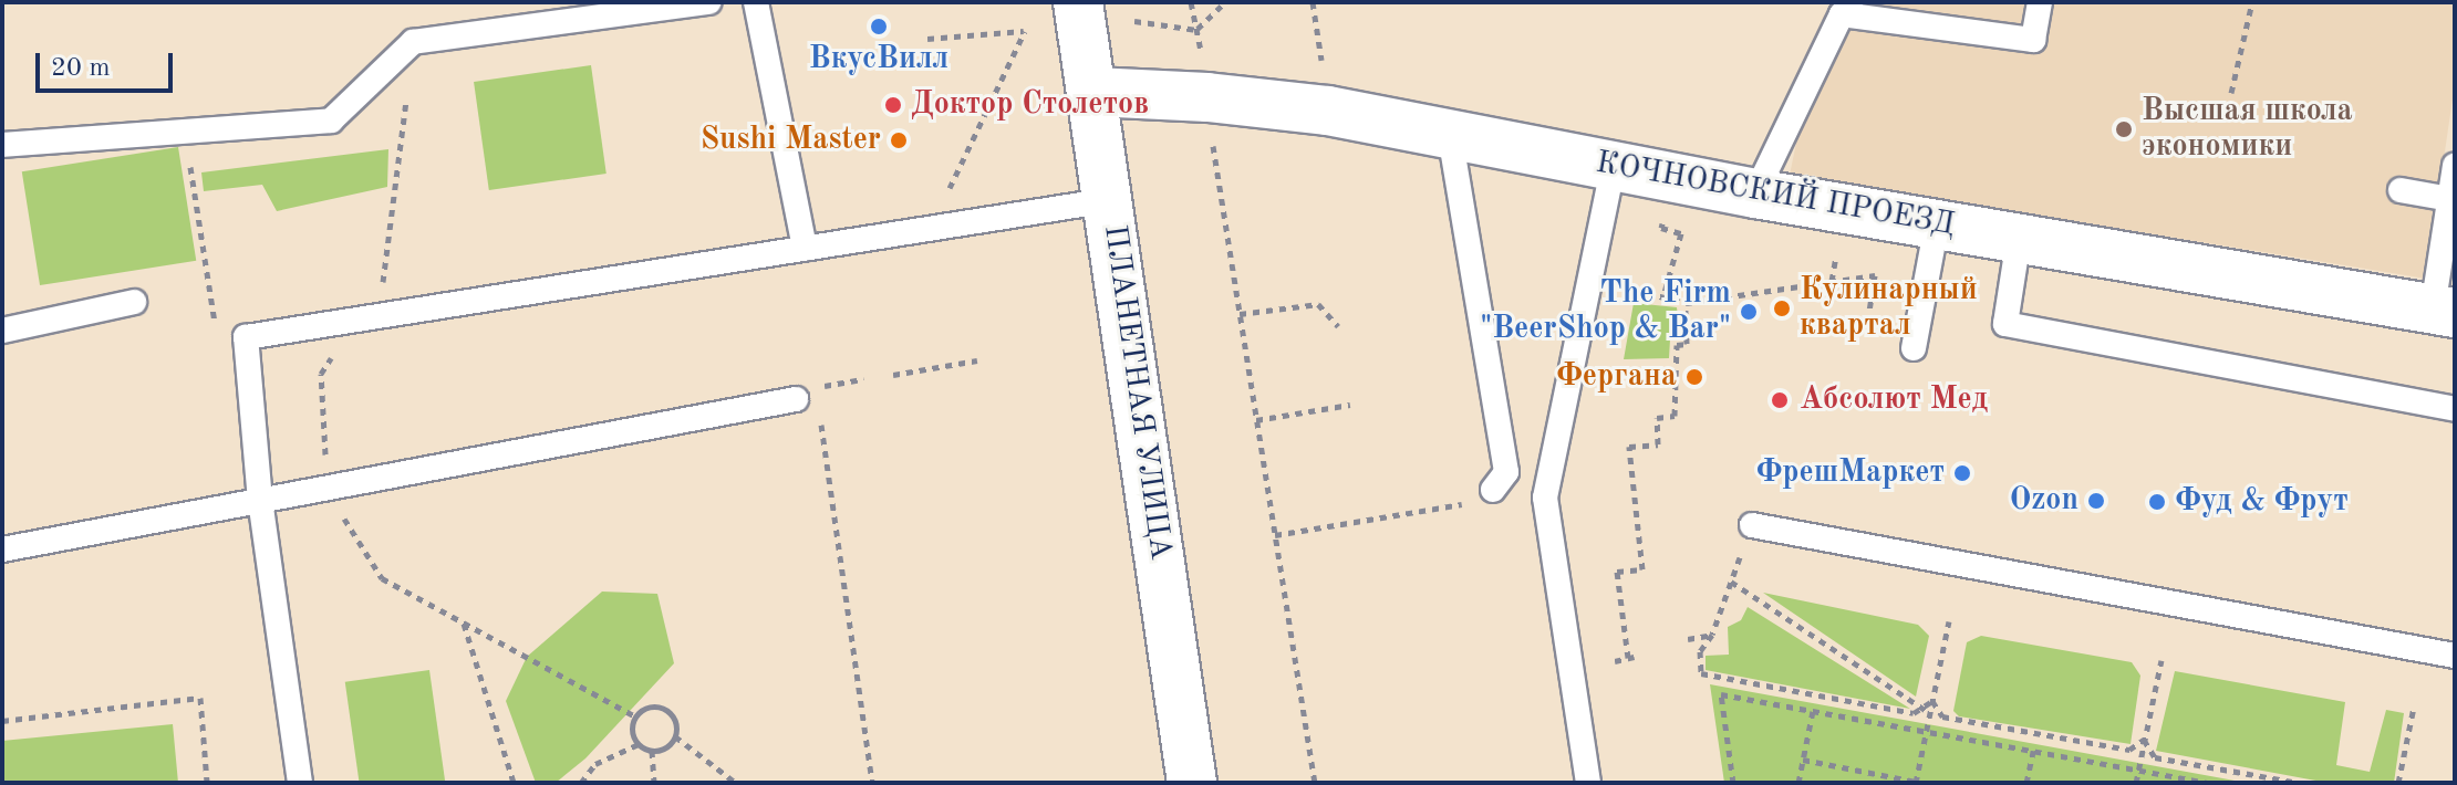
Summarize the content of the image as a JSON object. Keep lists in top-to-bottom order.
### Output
{
  "streets": {
    "street": ["КОЧНОВСКИЙ ПРОЕЗД", "ПЛАНЕТНАЯ УЛИЦА"]
  },
  "crossings": [
    ["КОЧНОВСКИЙ ПРОЕЗД", "ПЛАНЕТНАЯ УЛИЦА"]
  ],
  "places": [
    "ВкусВилл",
    "Доктор Столетов",
    "Высшая школа экономики",
    "Sushi Master",
    "Кулинарный квартал",
    "The Firm \"BeerShop & Bar\"",
    "Фергана",
    "Абсолют Мед",
    "ФрешМаркет",
    "Ozon",
    "Фуд & Фрут"
  ],
  "scale_bar": "20 m"
}
